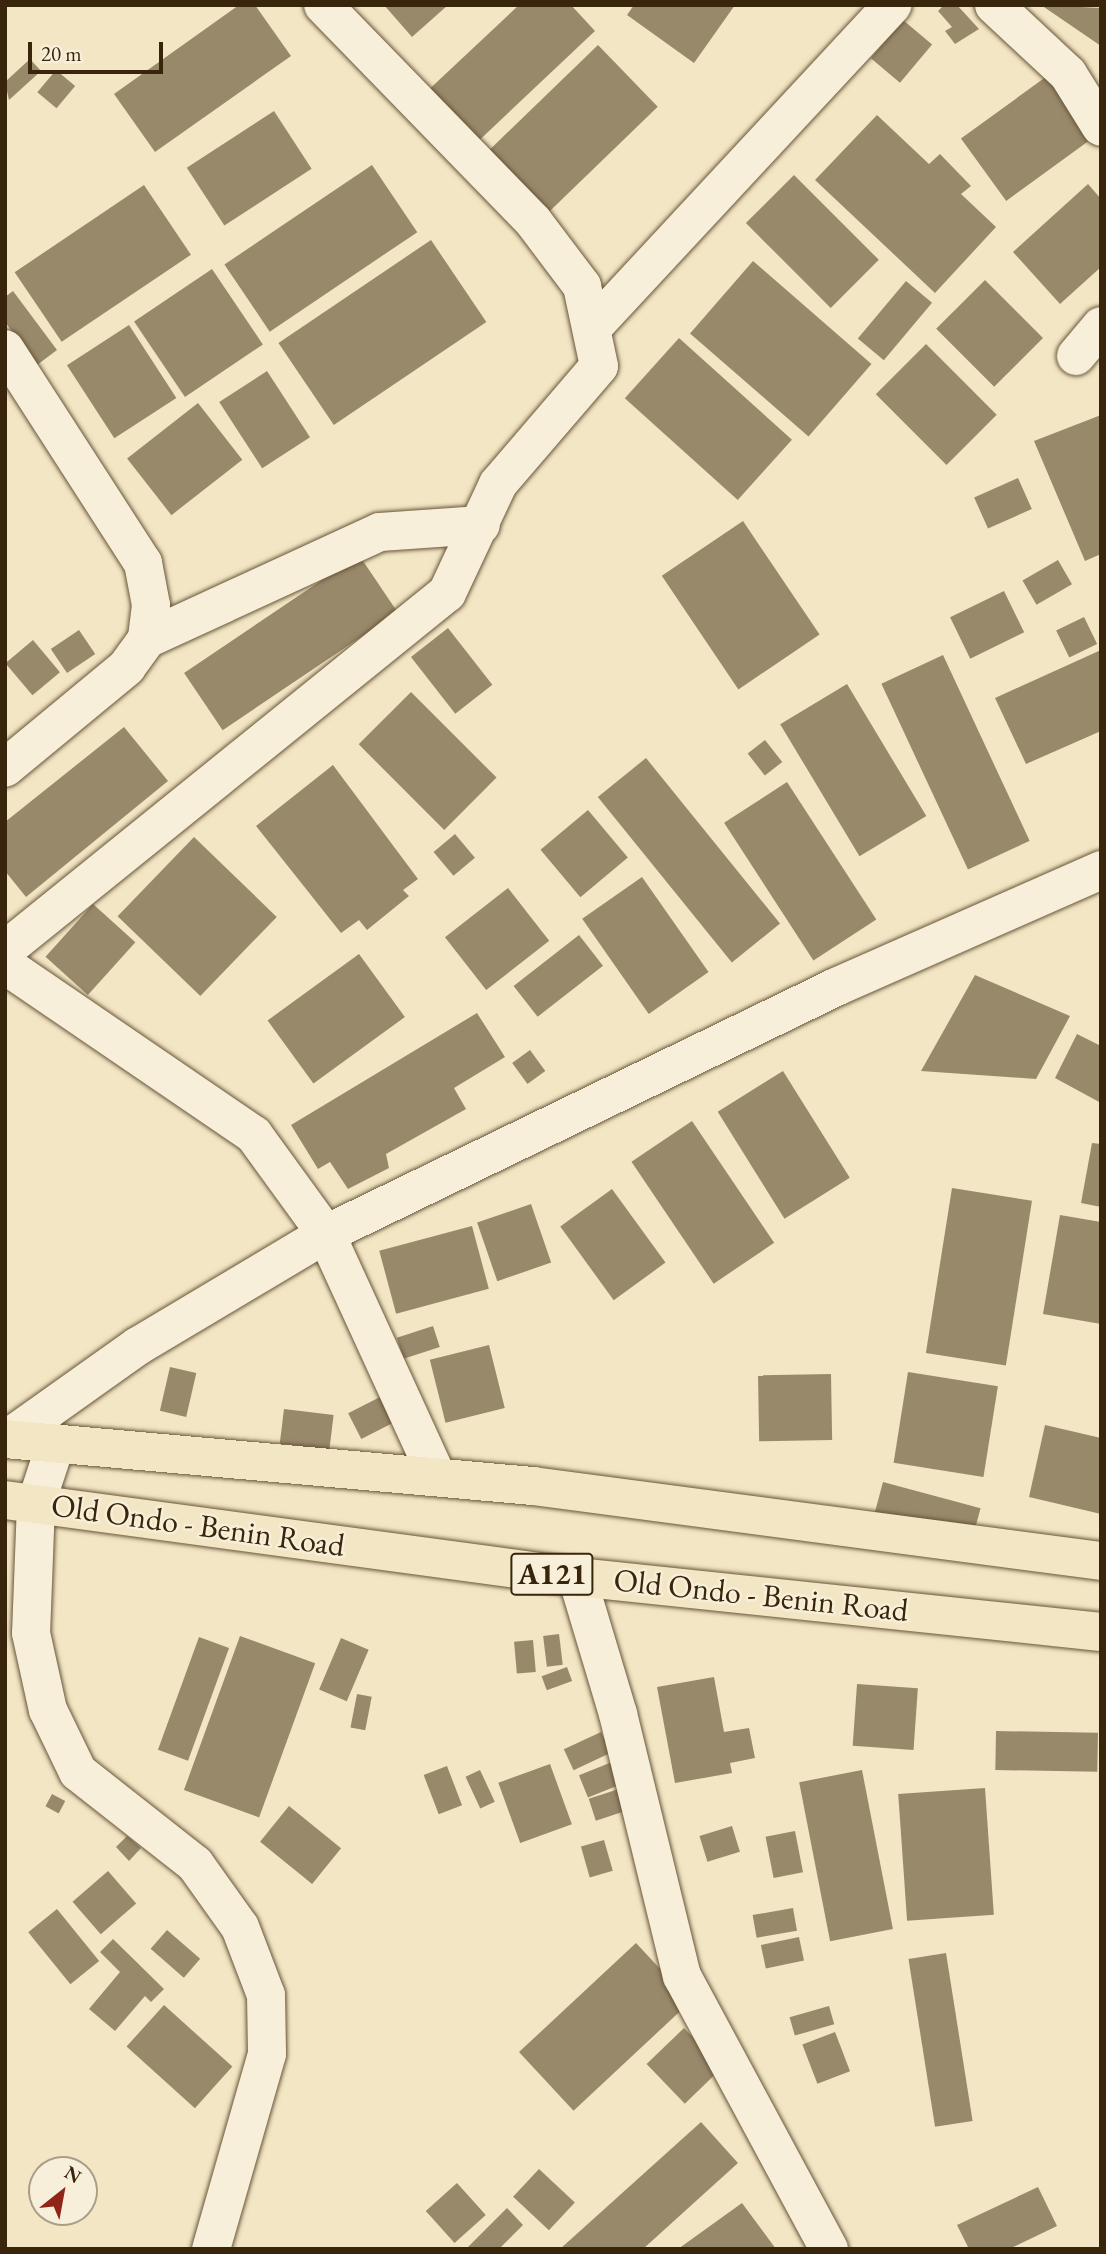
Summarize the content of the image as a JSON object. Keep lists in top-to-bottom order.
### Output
{
  "streets": {
    "main road": ["Old Ondo - Benin Road", "A121"]
  },
  "scale_bar": "20 m",
  "north": "top right"
}
